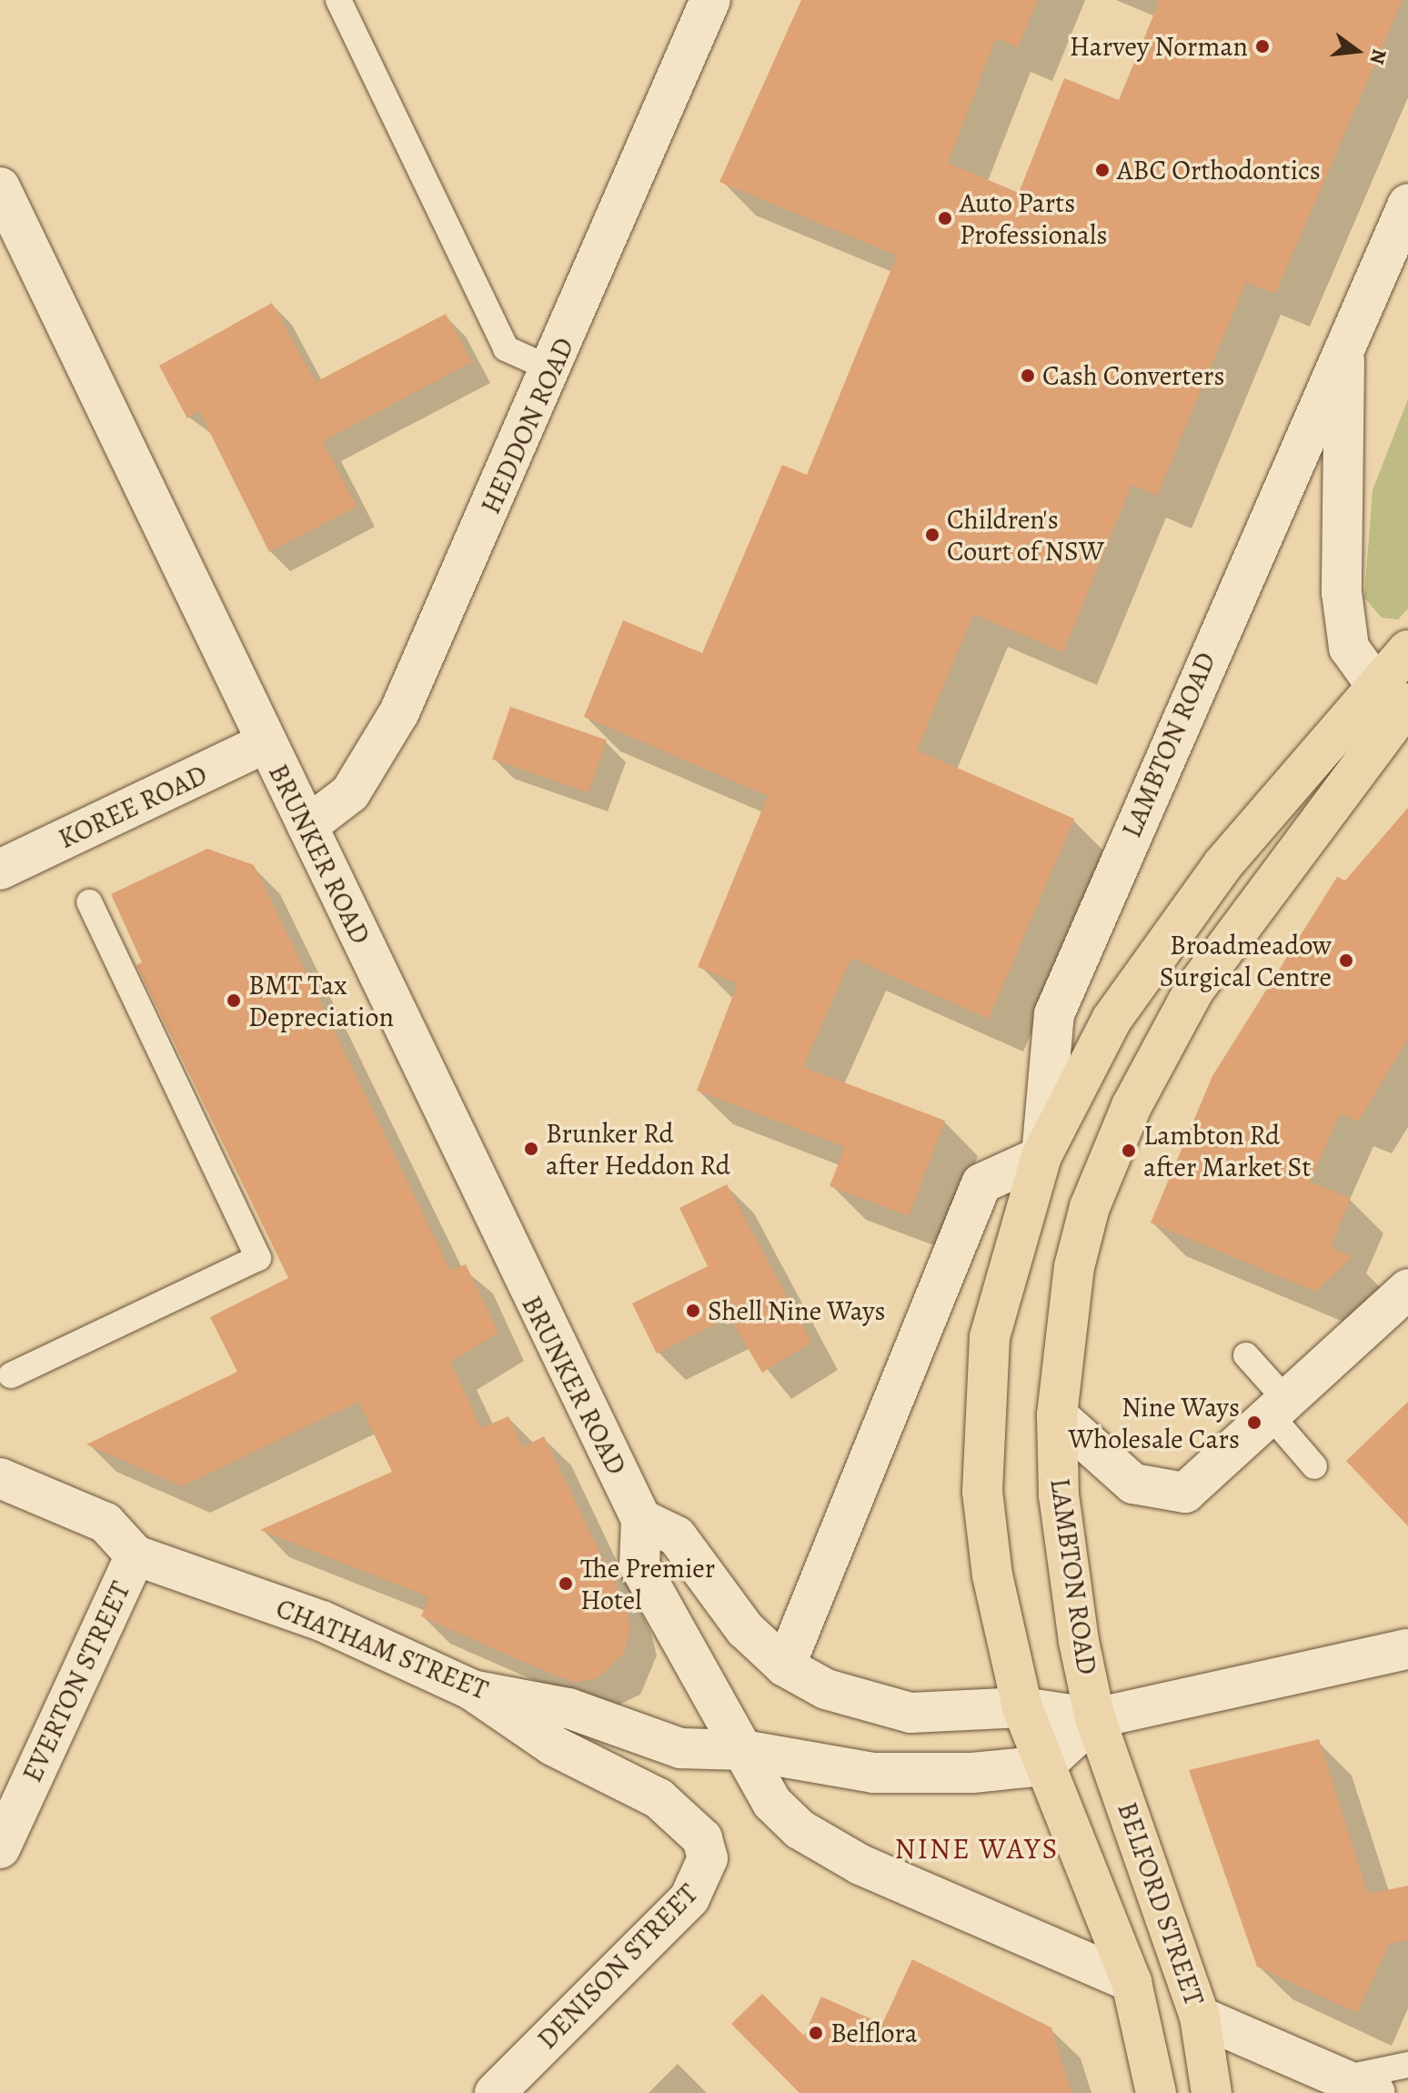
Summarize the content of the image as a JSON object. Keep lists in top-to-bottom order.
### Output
{
  "streets": {
    "main road": ["LAMBTON ROAD", "BELFORD STREET"],
    "street": [
      "HEDDON ROAD",
      "KOREE ROAD",
      "BRUNKER ROAD",
      "CHATHAM STREET",
      "EVERTON STREET",
      "DENISON STREET"
    ]
  },
  "crossings": [
    ["HEDDON ROAD", "BRUNKER ROAD"],
    ["LAMBTON ROAD", "BELFORD STREET"],
    ["KOREE ROAD", "BRUNKER ROAD"],
    ["BRUNKER ROAD", "CHATHAM STREET"],
    ["CHATHAM STREET", "EVERTON STREET"],
    ["CHATHAM STREET", "BELFORD STREET"],
    ["CHATHAM STREET", "DENISON STREET"]
  ],
  "districts": ["NINE WAYS"],
  "places": [
    "Harvey Norman",
    "ABC Orthodontics",
    "Auto Parts Professionals",
    "Cash Converters",
    "Children's Court of NSW",
    "Broadmeadow Surgical Centre",
    "BMT Tax Depreciation",
    "Brunker Rd after Heddon Rd",
    "Lambton Rd after Market St",
    "Shell Nine Ways",
    "Nine Ways Wholesale Cars",
    "The Premier Hotel",
    "Belflora"
  ],
  "north": "right"
}
